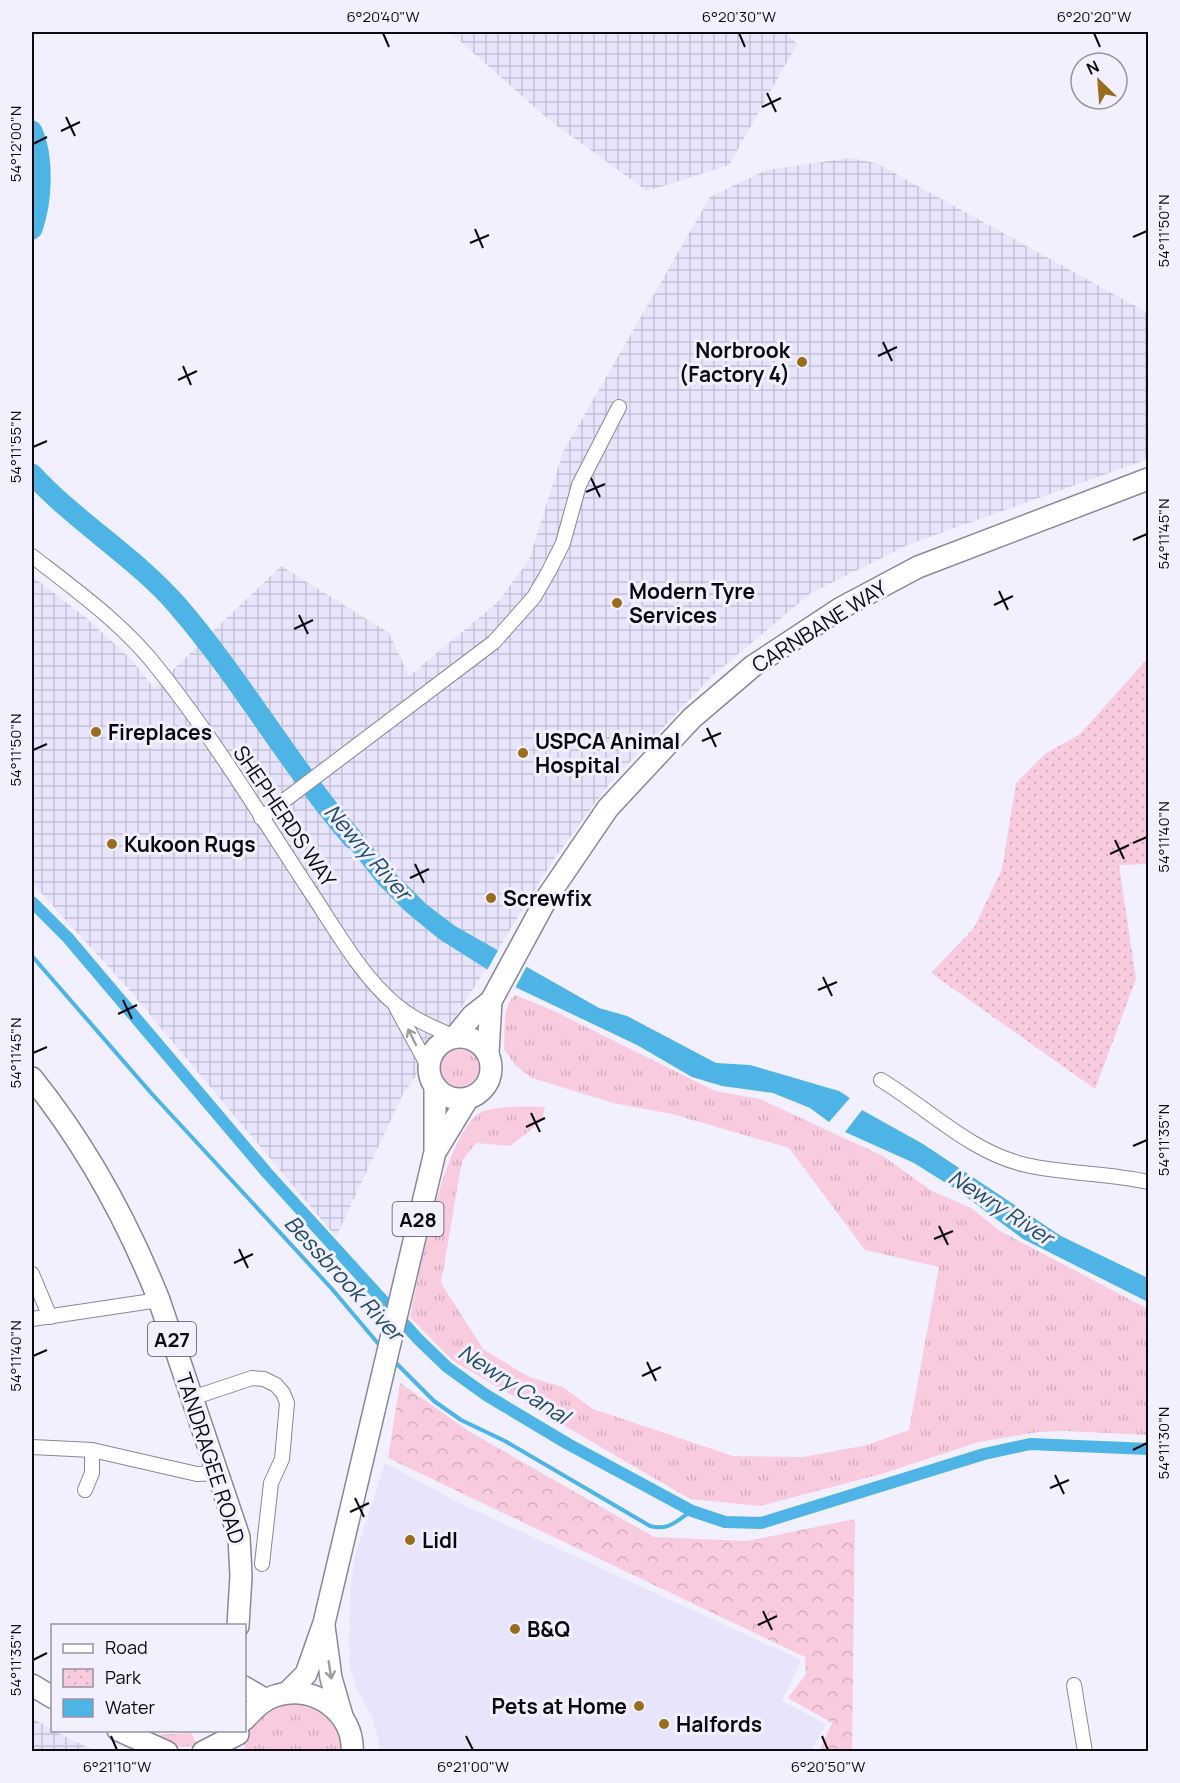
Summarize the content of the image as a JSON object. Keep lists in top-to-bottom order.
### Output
{
  "streets": {
    "highway": [
      "CARNBANE WAY",
      "A28",
      "A27",
      "TANDRAGEE ROAD"
    ],
    "street": ["SHEPHERDS WAY"]
  },
  "water": ["Newry River", "Bessbrook River", "Newry Canal"],
  "places": [
    "Norbrook (Factory 4)",
    "Modern Tyre Services",
    "Fireplaces",
    "USPCA Animal Hospital",
    "Kukoon Rugs",
    "Screwfix",
    "Lidl",
    "B&Q",
    "Pets at Home",
    "Halfords"
  ],
  "legend": ["Road", "Park", "Water"],
  "north": "top left",
  "coordinates": [
    "6°20'40\"W",
    "6°20'30\"W",
    "6°20'20\"W",
    "54°12'00\"N",
    "54°11'50\"N",
    "54°11'55\"N",
    "54°11'45\"N",
    "54°11'40\"N",
    "54°11'35\"N",
    "54°11'30\"N",
    "6°21'10\"W",
    "6°21'00\"W",
    "6°20'50\"W"
  ]
}
